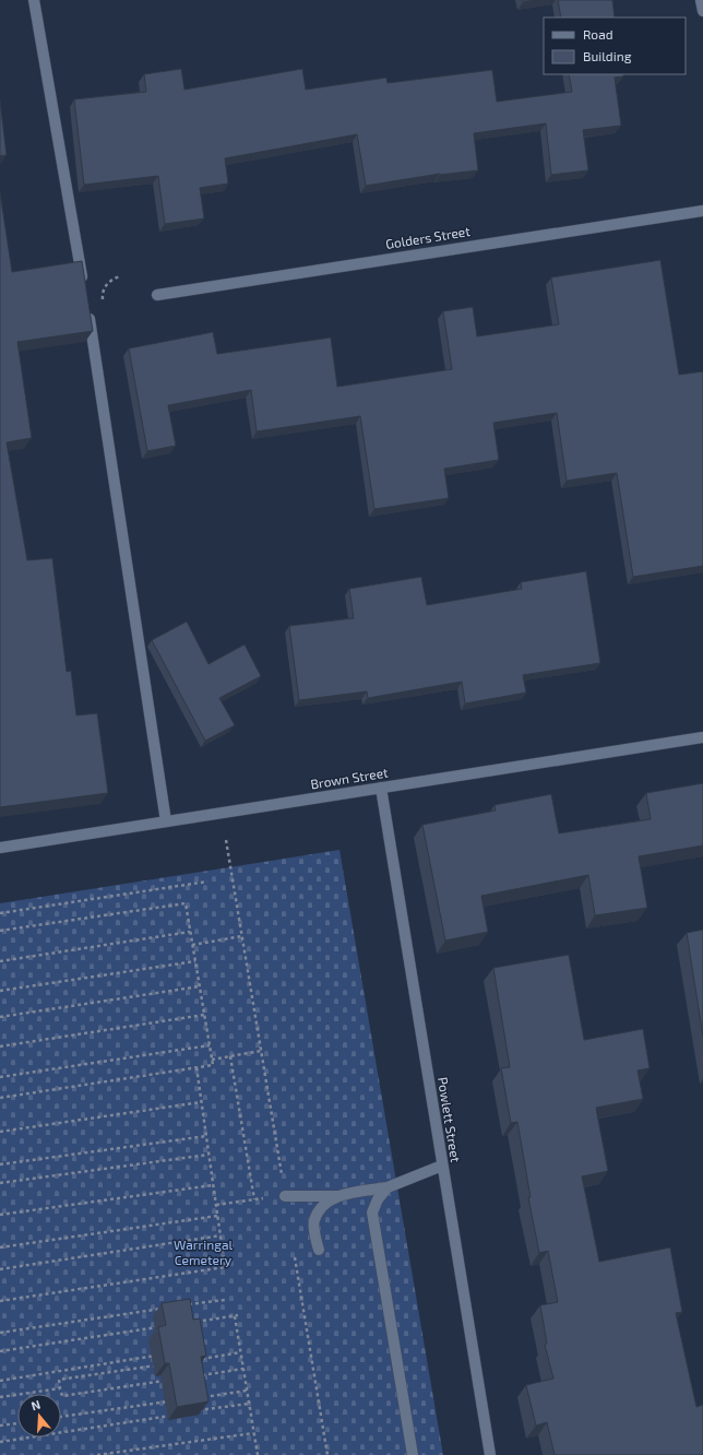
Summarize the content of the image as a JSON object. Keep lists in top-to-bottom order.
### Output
{
  "streets": {
    "street": ["Golders Street", "Brown Street", "Powlett Street"]
  },
  "crossings": [
    ["Brown Street", "Powlett Street"]
  ],
  "parks": ["Warringal Cemetery"],
  "legend": ["Road", "Building"],
  "north": "top"
}
